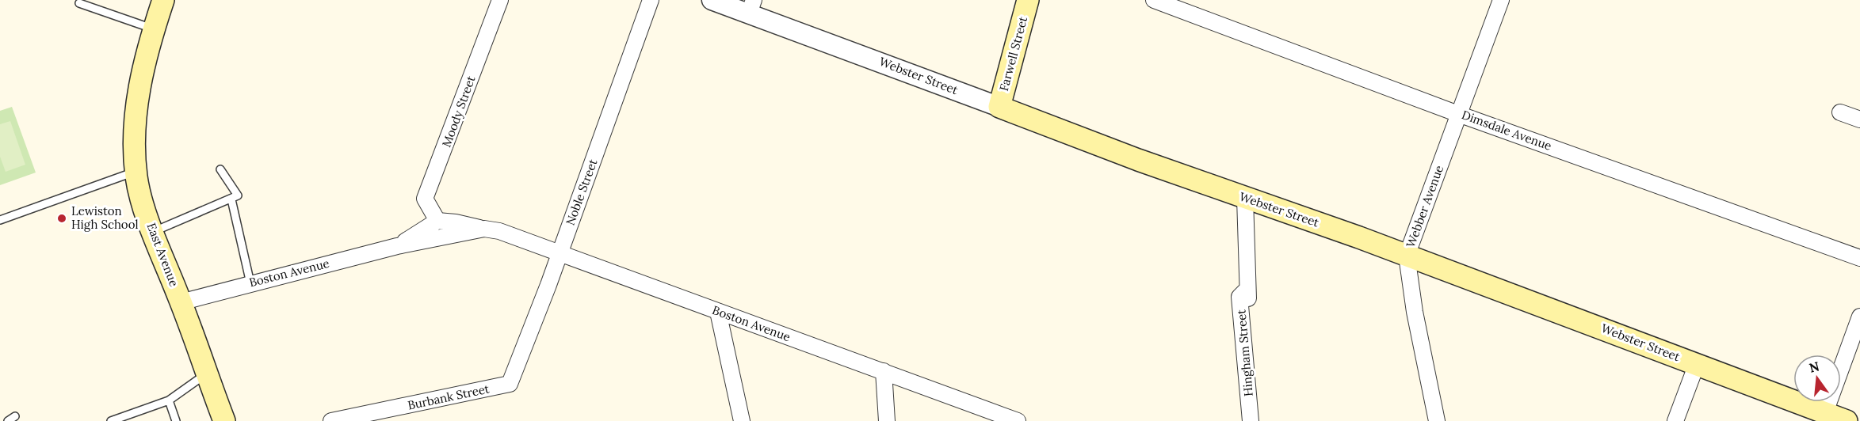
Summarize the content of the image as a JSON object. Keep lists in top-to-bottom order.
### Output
{
  "streets": {
    "main road": ["Farwell Street", "Webster Street", "East Avenue"],
    "street": [
      "Moody Street",
      "Dimsdale Avenue",
      "Noble Street",
      "Webber Avenue",
      "Boston Avenue",
      "Hingham Street",
      "Burbank Street"
    ]
  },
  "crossings": [
    ["Farwell Street", "Webster Street"],
    ["Webster Street", "Webber Avenue"],
    ["Moody Street", "Boston Avenue"],
    ["Dimsdale Avenue", "Webber Avenue"],
    ["Noble Street", "Boston Avenue"],
    ["Noble Street", "Burbank Street"],
    ["East Avenue", "Boston Avenue"]
  ],
  "places": ["Lewiston High School"],
  "north": "top"
}
